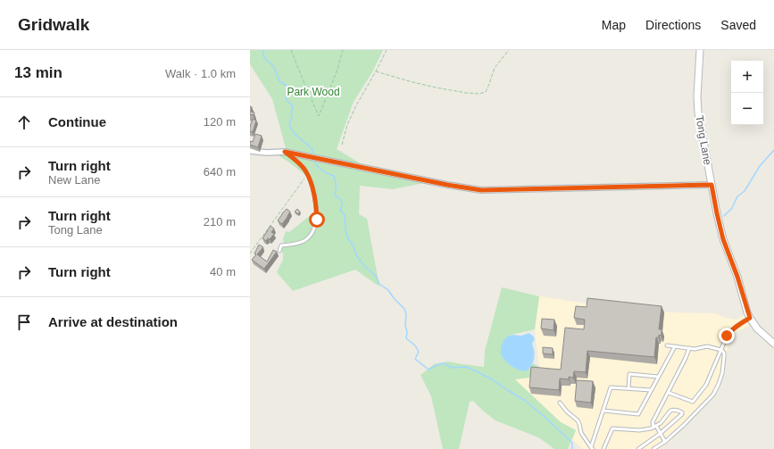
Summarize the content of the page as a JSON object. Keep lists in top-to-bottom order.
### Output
{
  "streets": {
    "street": ["Tong Lane"]
  },
  "parks": ["Park Wood"],
  "page": {
    "header": "Gridwalk",
    "nav": ["Map", "Directions", "Saved"],
    "heading": ["13 min", "Walk · 1.0 km"],
    "map_buttons": ["+", "−"],
    "list": [
      ["Continue", "120 m"],
      ["Turn right", "New Lane", "640 m"],
      ["Turn right", "Tong Lane", "210 m"],
      ["Turn right", "40 m"],
      "Arrive at destination"
    ]
  }
}
